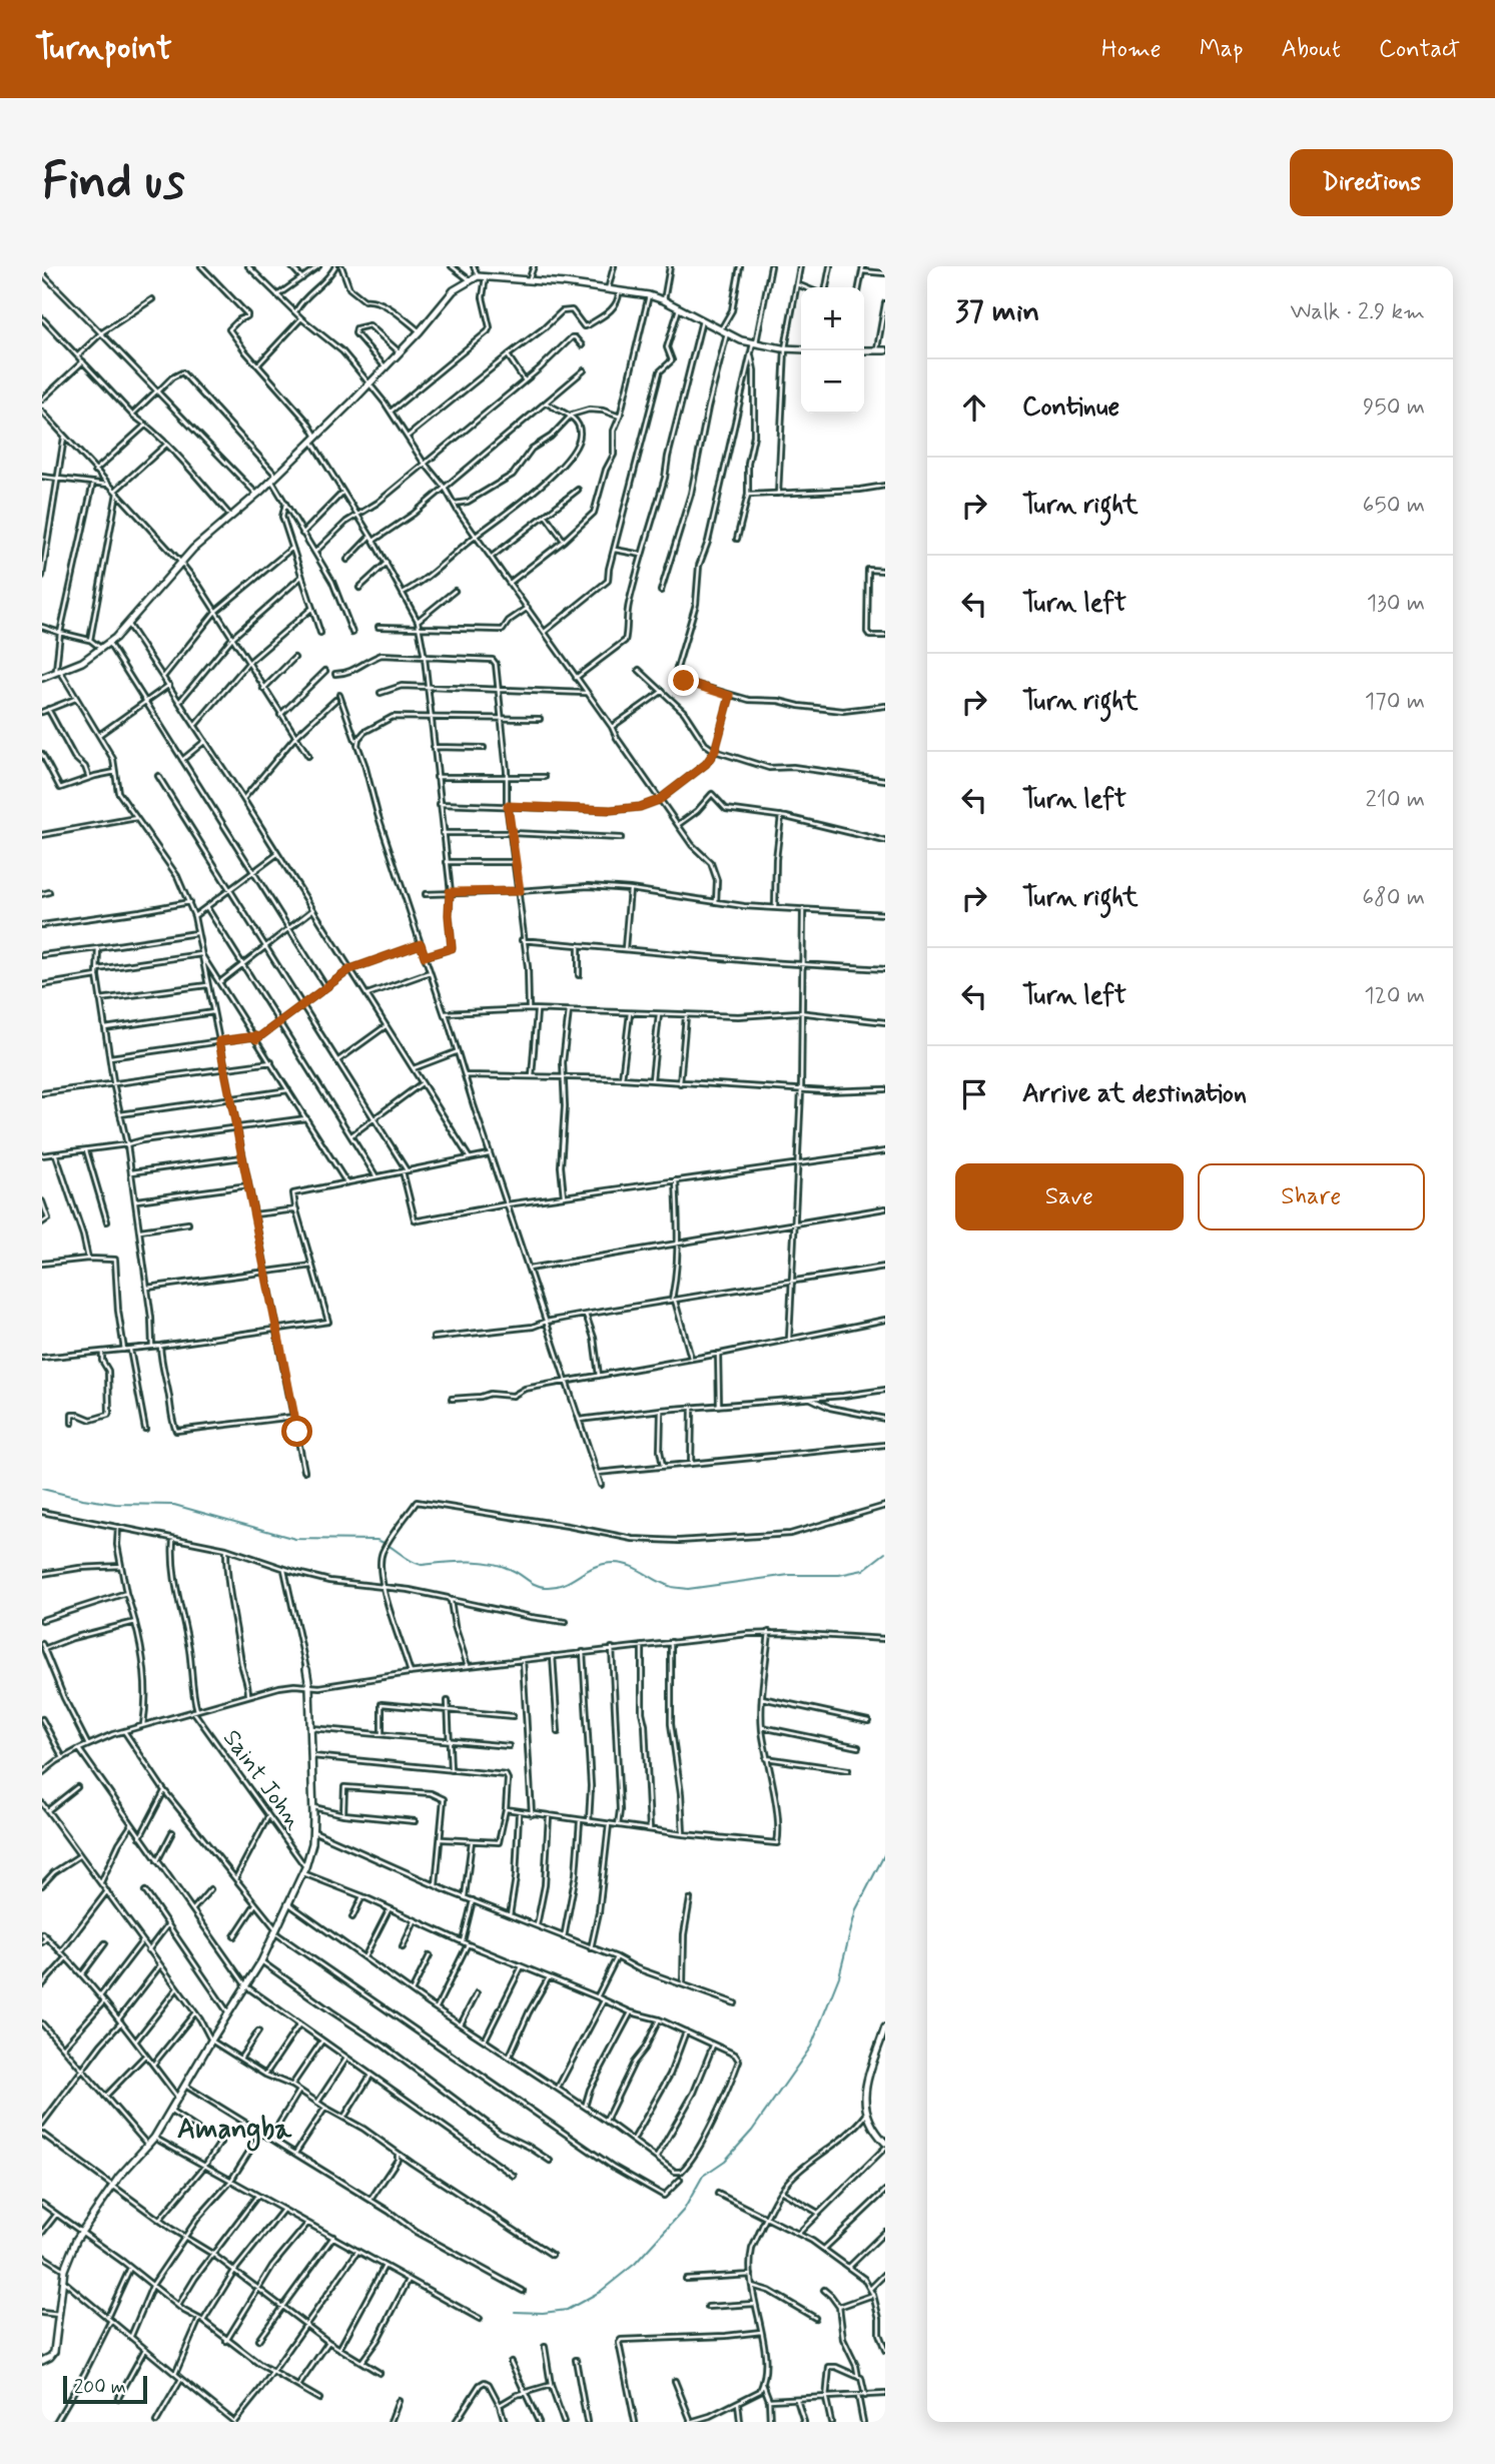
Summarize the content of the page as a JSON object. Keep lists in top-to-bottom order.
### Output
{
  "streets": {
    "street": ["Saint John"]
  },
  "districts": ["Amangba"],
  "scale_bar": "200 m",
  "page": {
    "header": "Turnpoint",
    "nav": [
      "Home",
      "Map",
      "About",
      "Contact"
    ],
    "buttons": [
      "Directions",
      ["Save", "Share"]
    ],
    "title": "Find us",
    "heading": ["37 min", "Walk · 2.9 km"],
    "map_buttons": ["+", "−"],
    "list": [
      ["Continue", "950 m"],
      ["Turn right", "650 m"],
      ["Turn left", "130 m"],
      ["Turn right", "170 m"],
      ["Turn left", "210 m"],
      ["Turn right", "680 m"],
      ["Turn left", "120 m"],
      "Arrive at destination"
    ],
    "scale": "200 m"
  }
}
